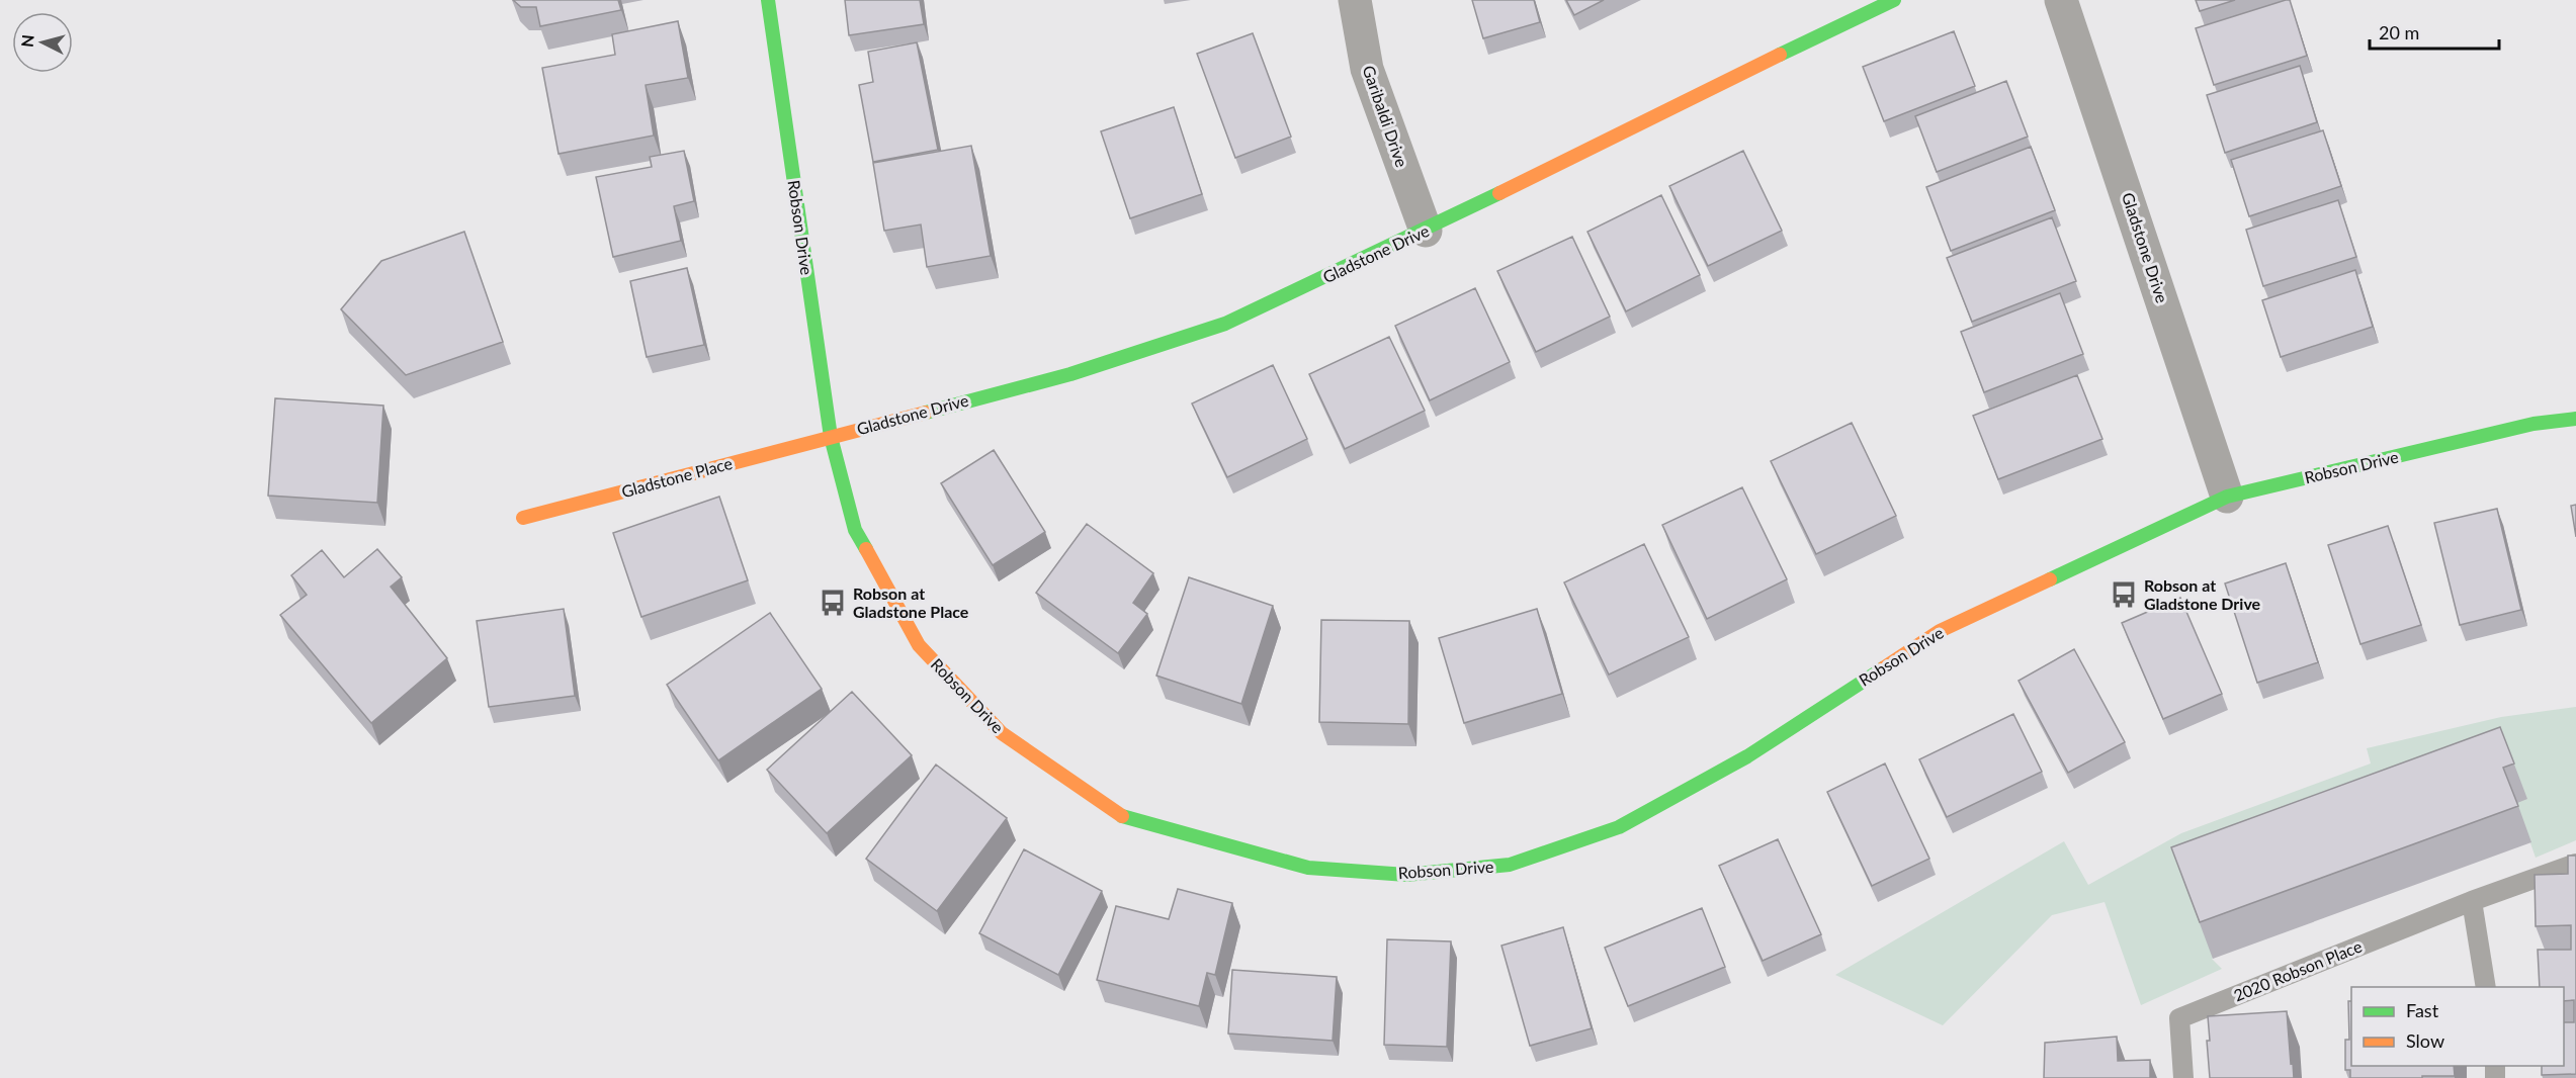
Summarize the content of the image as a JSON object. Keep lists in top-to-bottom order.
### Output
{
  "streets": {
    "street": [
      "Garibaldi Drive",
      "Robson Drive",
      "Gladstone Drive",
      "Gladstone Place"
    ],
    "lane": ["2020 Robson Place"]
  },
  "crossings": [
    ["Garibaldi Drive", "Gladstone Drive"],
    ["Robson Drive", "Gladstone Drive"],
    ["Robson Drive", "Gladstone Place"],
    ["Gladstone Drive", "Gladstone Place"]
  ],
  "places": {
    "bus stop": ["Robson at Gladstone Drive", "Robson at Gladstone Place"]
  },
  "legend": ["Fast", "Slow"],
  "scale_bar": "20 m",
  "north": "left"
}
